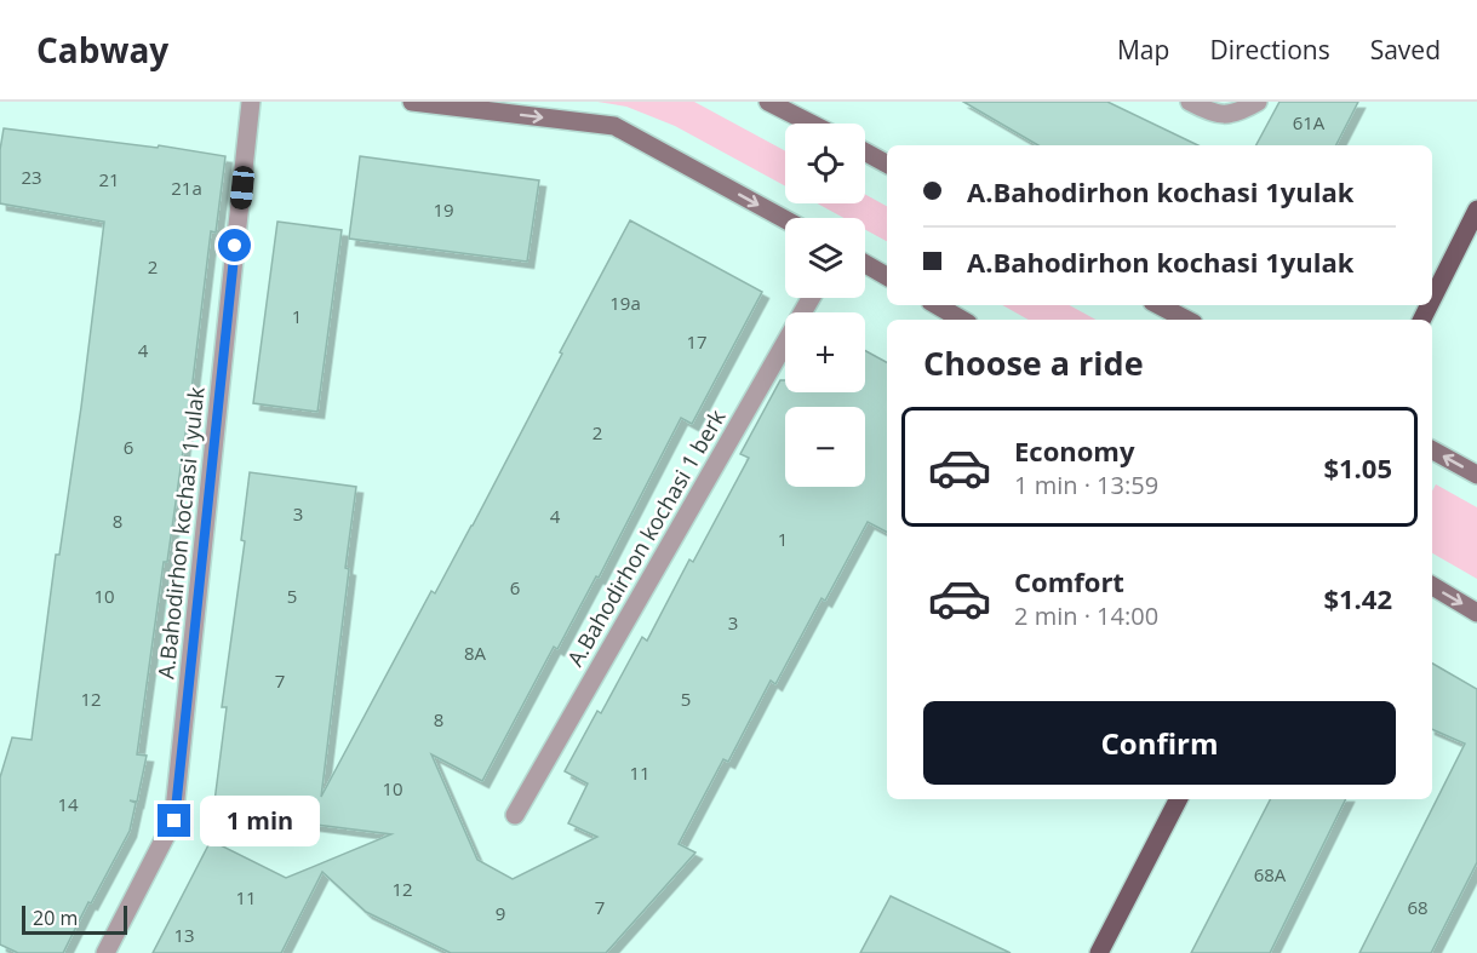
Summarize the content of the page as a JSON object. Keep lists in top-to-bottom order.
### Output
{
  "streets": {
    "street": ["A.Bahodirhon kochasi 1yulak", "A.Bahodirhon kochasi 1 berk"]
  },
  "house_numbers": [
    "61A",
    "23",
    "21",
    "21a",
    "19",
    "2",
    "19a",
    "1",
    "17",
    "4",
    "2",
    "6",
    "3",
    "4",
    "8",
    "1",
    "6",
    "10",
    "5",
    "3",
    "8A",
    "7",
    "12",
    "5",
    "8",
    "11",
    "10",
    "14",
    "68А",
    "12",
    "11",
    "7",
    "68",
    "9",
    "13"
  ],
  "scale_bar": "20 m",
  "page": {
    "header": "Cabway",
    "nav": ["Map", "Directions", "Saved"],
    "map_buttons": ["+", "−"],
    "banner": ["A.Bahodirhon kochasi 1yulak", "A.Bahodirhon kochasi 1yulak"],
    "heading": "Choose a ride",
    "list": [
      {
        "name": "Economy",
        "note": "1 min · 13:59",
        "value": "$1.05"
      },
      {
        "name": "Comfort",
        "note": "2 min · 14:00",
        "value": "$1.42"
      }
    ],
    "buttons": "Confirm",
    "bubble": "1 min",
    "scale": "20 m"
  }
}
